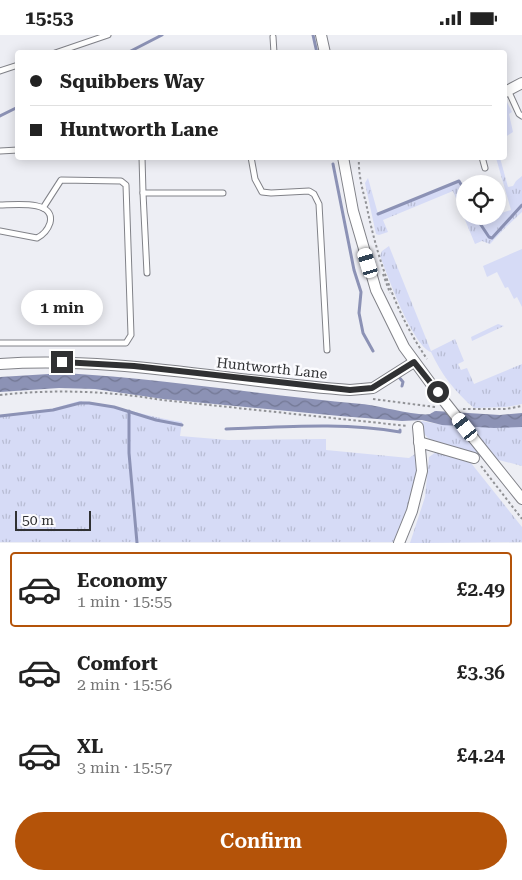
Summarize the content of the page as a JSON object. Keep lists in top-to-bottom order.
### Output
{
  "streets": {
    "street": ["Huntworth Lane"]
  },
  "scale_bar": "50 m",
  "page": {
    "status": "15:53",
    "banner": ["Squibbers Way", "Huntworth Lane"],
    "bubble": "1 min",
    "scale": "50 m",
    "list": [
      {
        "name": "Economy",
        "note": "1 min · 15:55",
        "value": "£2.49"
      },
      {
        "name": "Comfort",
        "note": "2 min · 15:56",
        "value": "£3.36"
      },
      {
        "name": "XL",
        "note": "3 min · 15:57",
        "value": "£4.24"
      }
    ],
    "buttons": "Confirm"
  }
}
